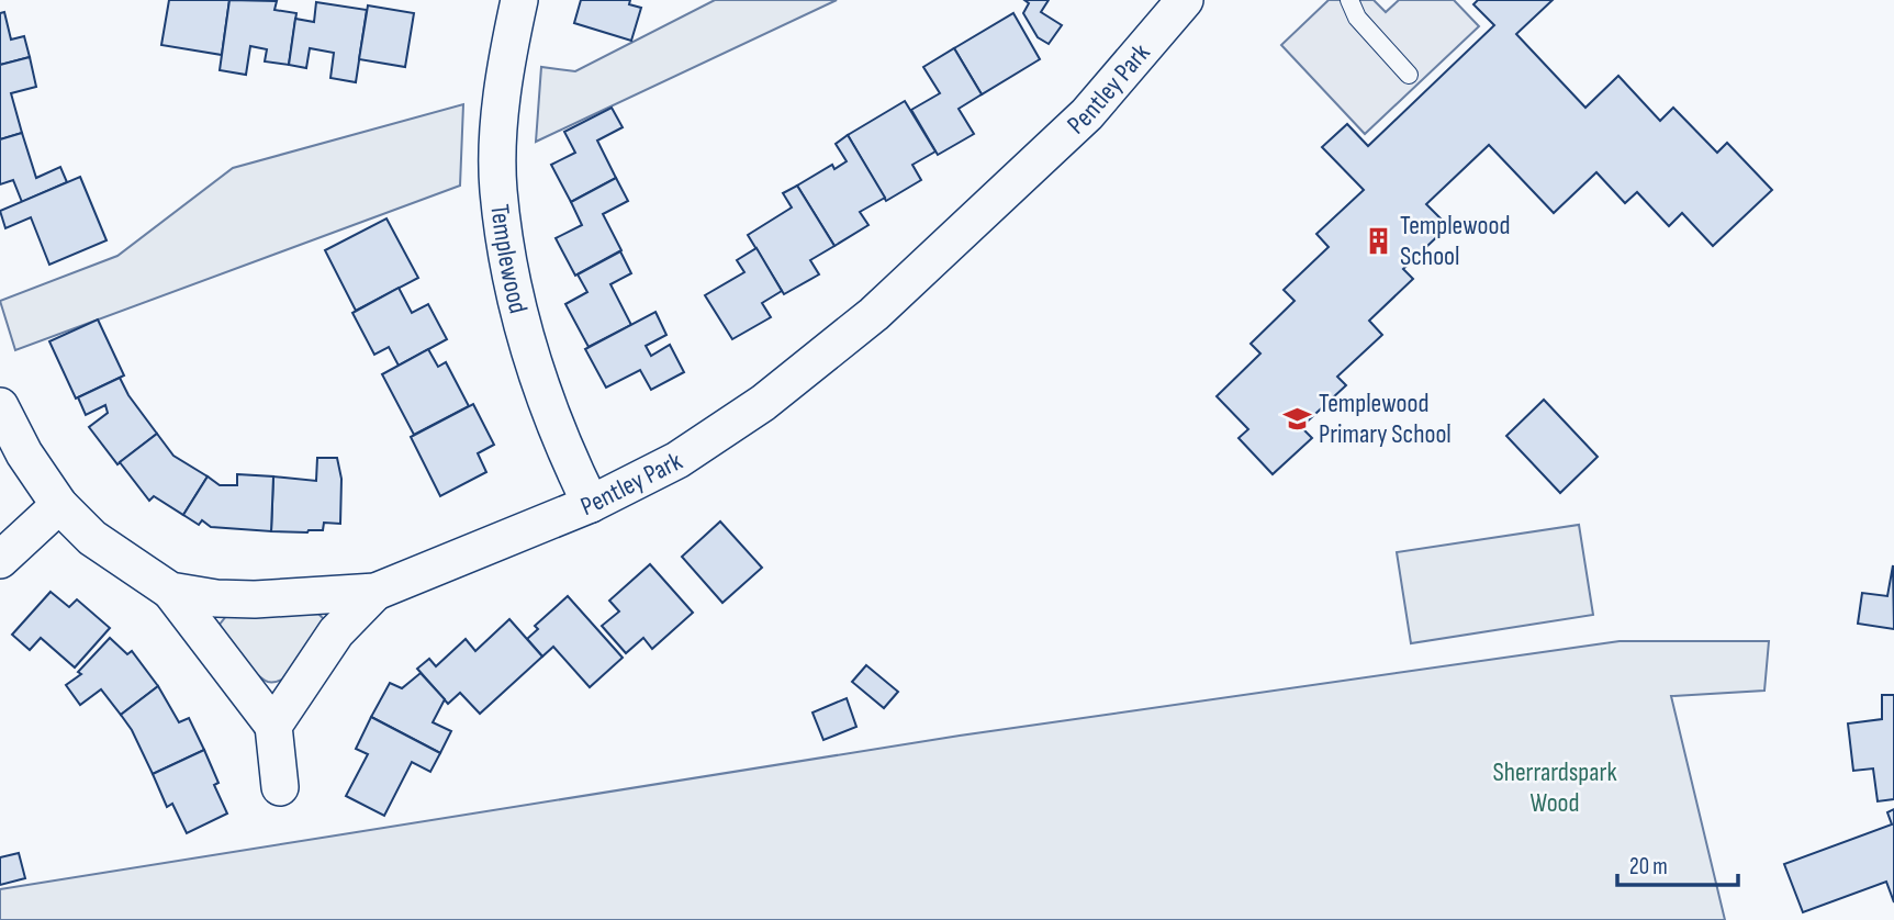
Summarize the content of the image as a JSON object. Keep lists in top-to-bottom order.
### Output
{
  "streets": {
    "street": ["Pentley Park", "Templewood"]
  },
  "crossings": [
    ["Pentley Park", "Templewood"]
  ],
  "parks": ["Sherrardspark Wood"],
  "places": {
    "building": ["Templewood School"],
    "school or university": ["Templewood Primary School"]
  },
  "scale_bar": "20 m"
}
